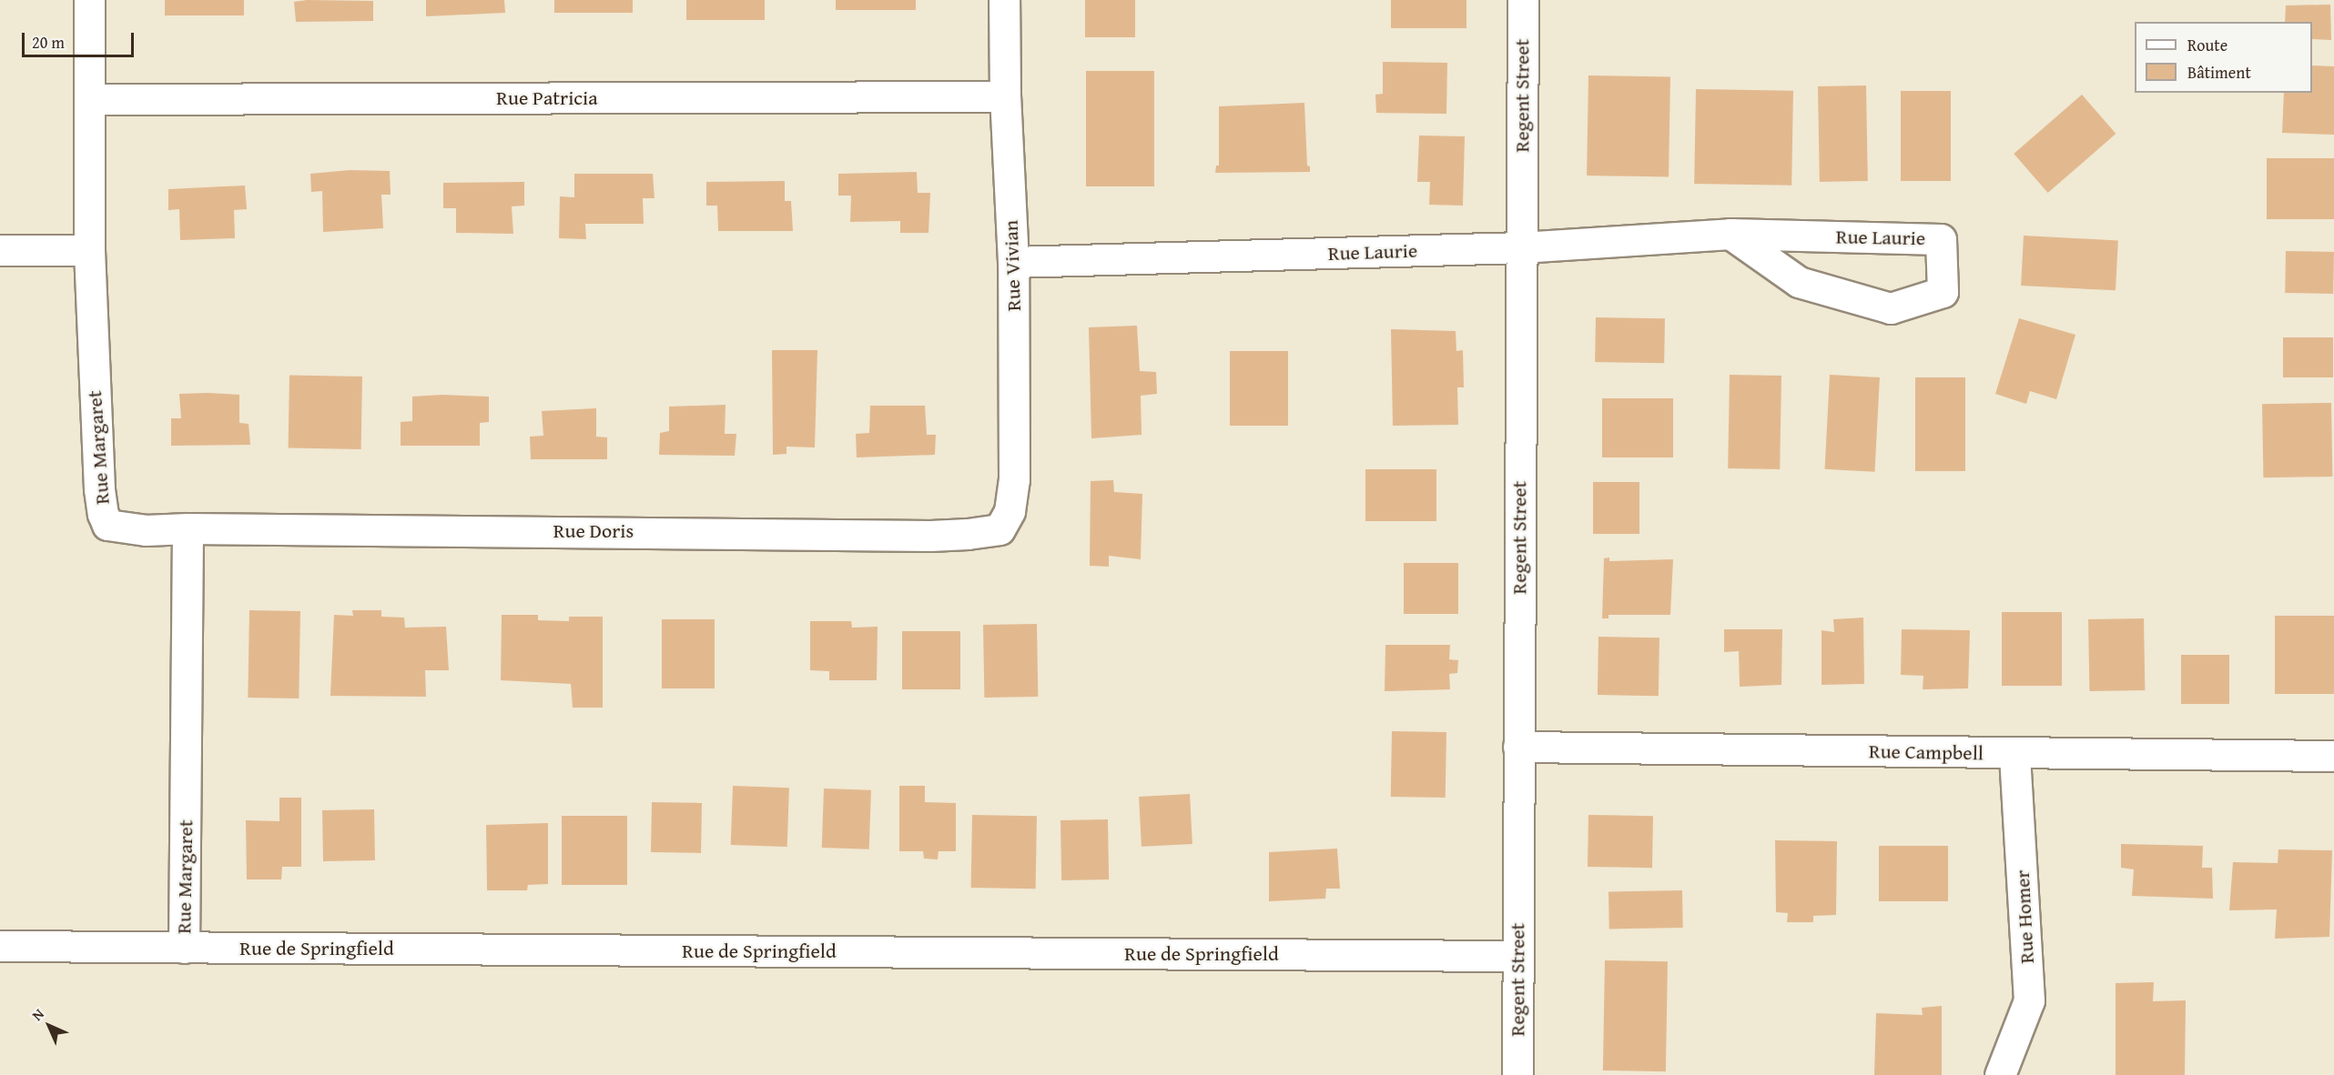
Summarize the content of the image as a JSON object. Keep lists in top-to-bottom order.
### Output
{
  "streets": {
    "street": [
      "Regent Street",
      "Rue Patricia",
      "Rue Laurie",
      "Rue Vivian",
      "Rue Margaret",
      "Rue Doris",
      "Rue Campbell",
      "Rue Homer",
      "Rue de Springfield"
    ]
  },
  "crossings": [
    ["Regent Street", "Rue Laurie"],
    ["Regent Street", "Rue Campbell"],
    ["Regent Street", "Rue de Springfield"],
    ["Rue Patricia", "Rue Vivian"],
    ["Rue Patricia", "Rue Margaret"],
    ["Rue Laurie", "Rue Vivian"],
    ["Rue Vivian", "Rue Doris"],
    ["Rue Margaret", "Rue Doris"],
    ["Rue Margaret", "Rue de Springfield"],
    ["Rue Campbell", "Rue Homer"]
  ],
  "legend": ["Route", "Bâtiment"],
  "scale_bar": "20 m",
  "north": "top left"
}
